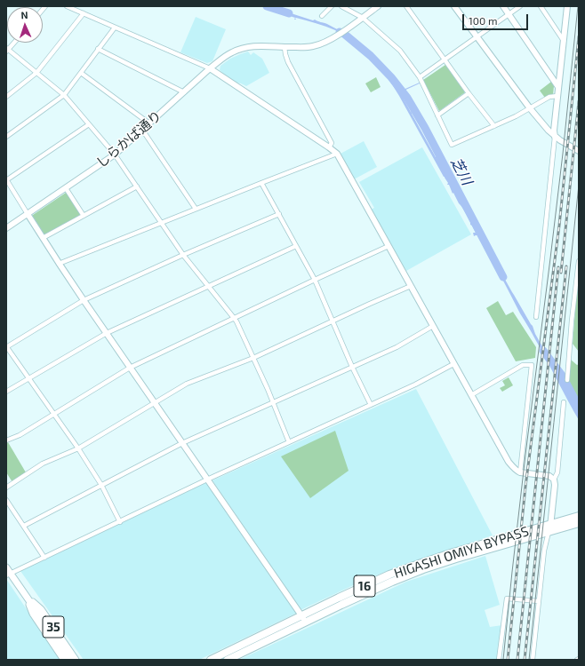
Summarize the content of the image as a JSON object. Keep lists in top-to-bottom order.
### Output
{
  "streets": {
    "highway": ["HIGASHI OMIYA BYPASS", "16"],
    "main road": ["35"],
    "street": ["しらかば通り"]
  },
  "water": ["芝川"],
  "scale_bar": "100 m",
  "north": "top"
}
